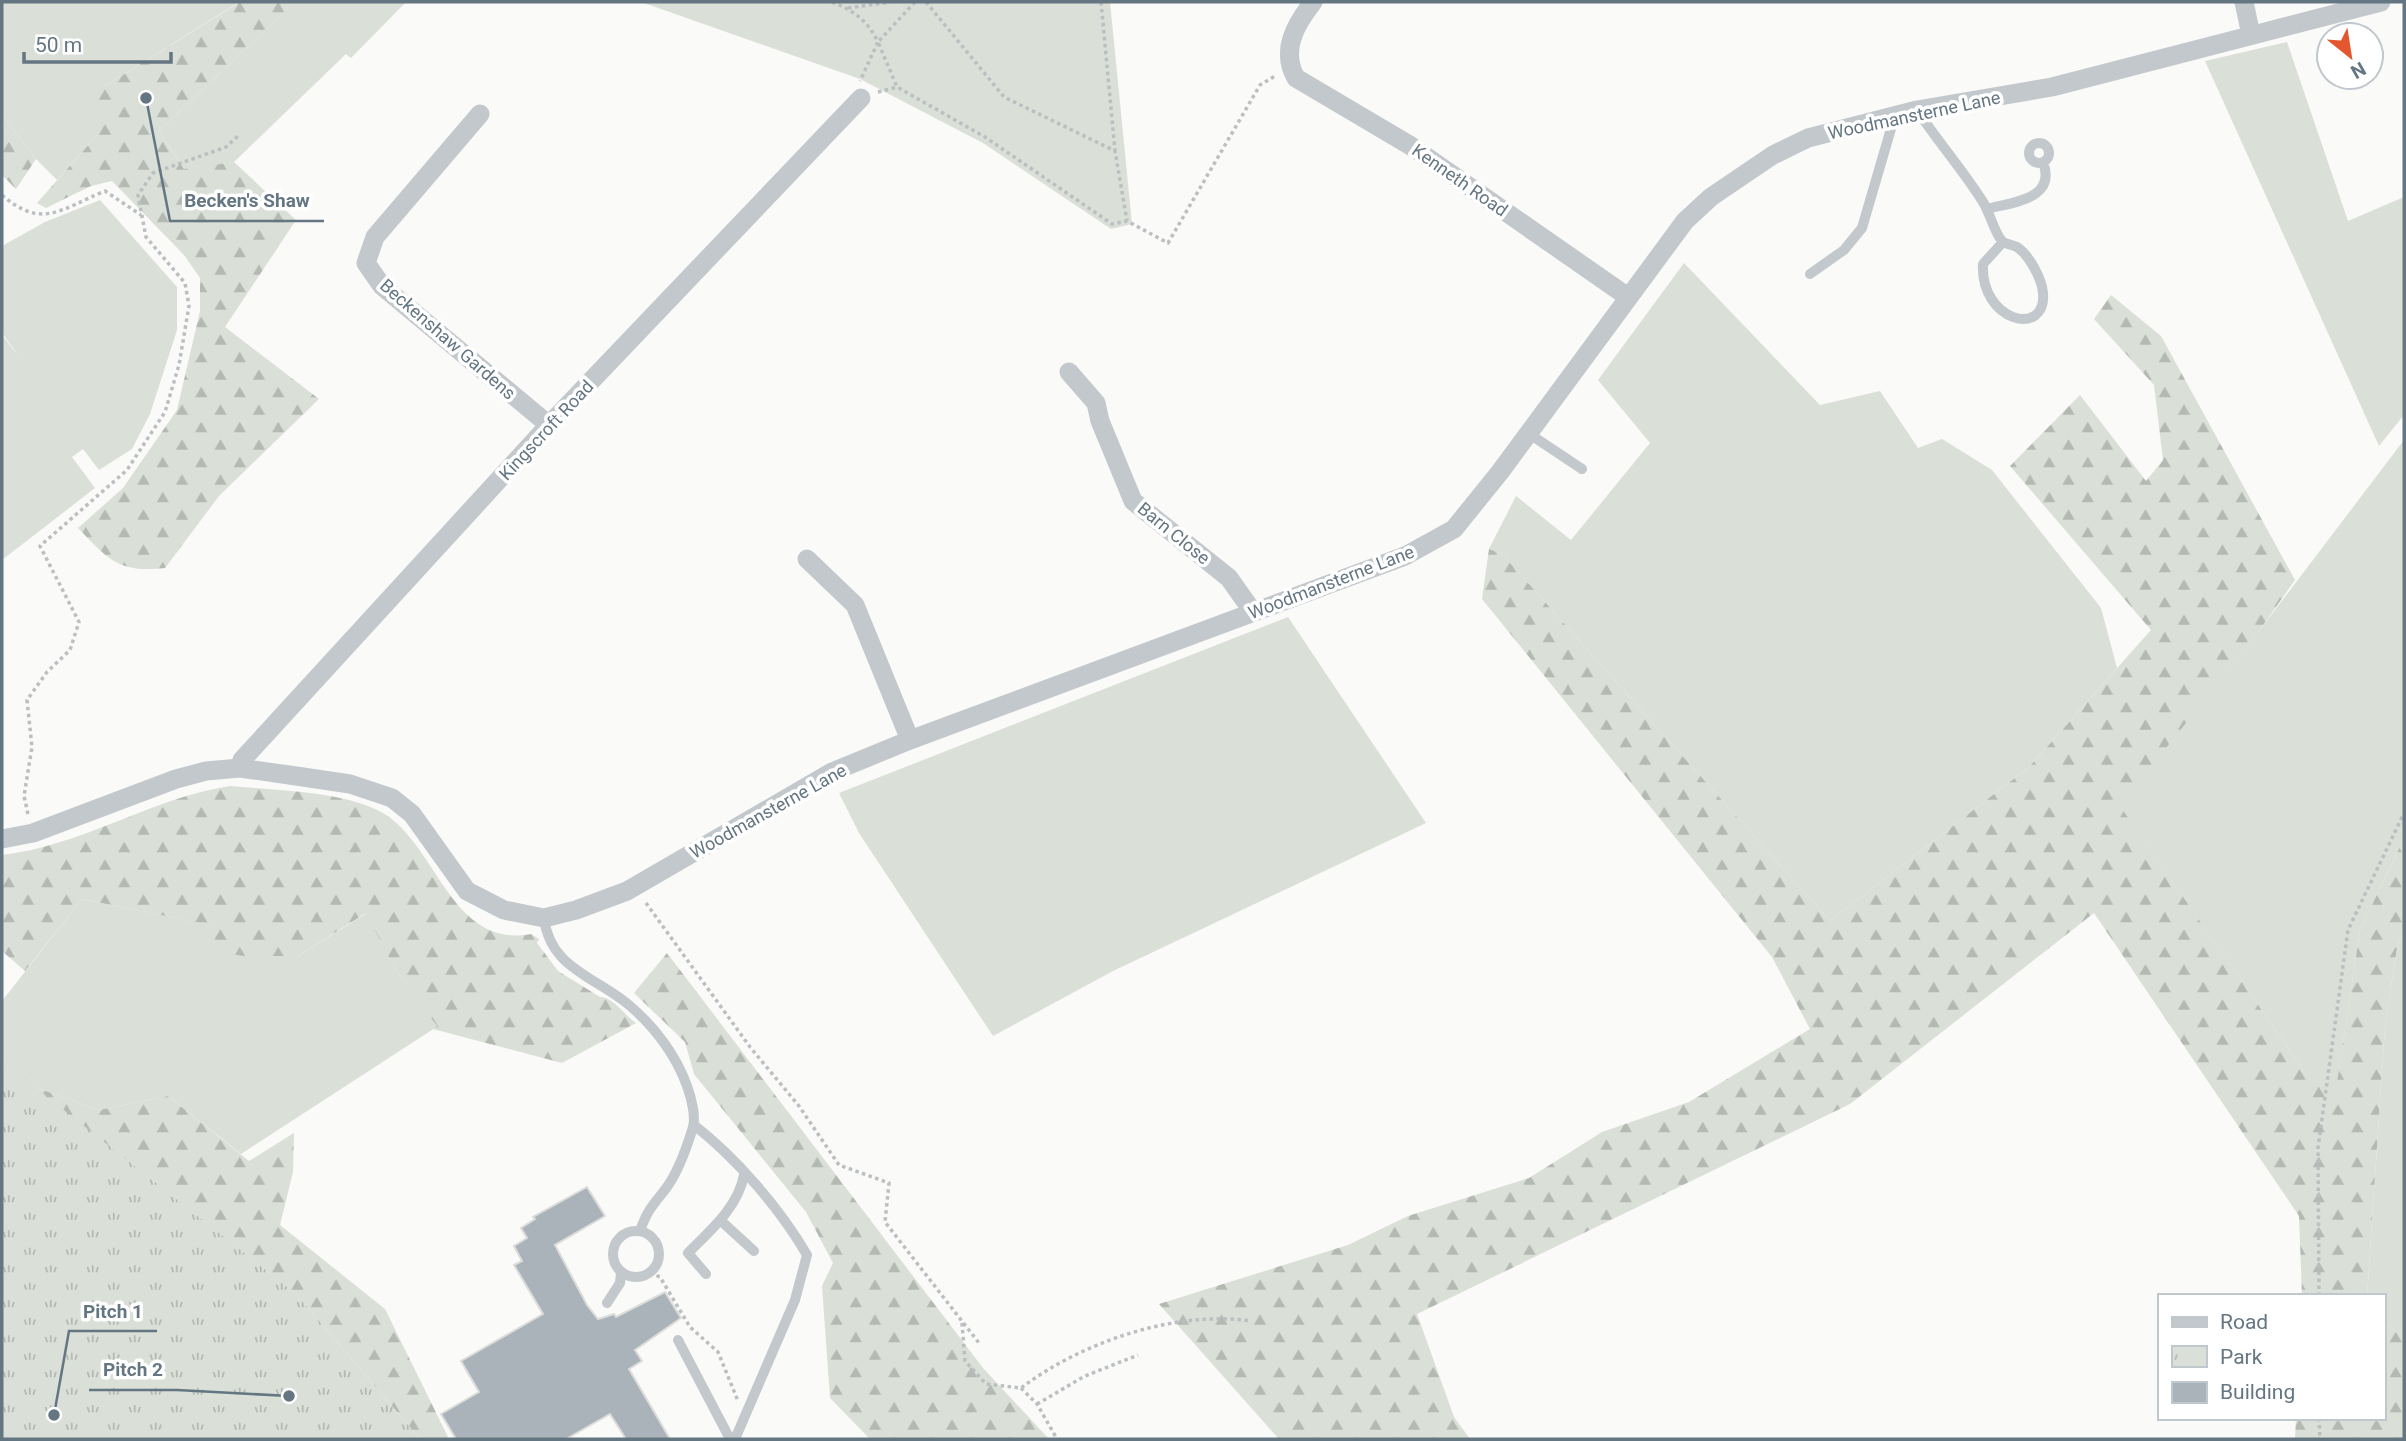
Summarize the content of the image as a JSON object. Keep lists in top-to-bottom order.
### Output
{
  "streets": {
    "street": [
      "Woodmansterne Lane",
      "Kenneth Road",
      "Beckenshaw Gardens",
      "Kingscroft Road",
      "Barn Close"
    ]
  },
  "crossings": [
    ["Woodmansterne Lane", "Kenneth Road"],
    ["Woodmansterne Lane", "Kingscroft Road"],
    ["Woodmansterne Lane", "Barn Close"],
    ["Beckenshaw Gardens", "Kingscroft Road"]
  ],
  "places": ["Becken's Shaw", "Pitch 2", "Pitch 1"],
  "legend": ["Road", "Park", "Building"],
  "scale_bar": "50 m",
  "north": "bottom right"
}
